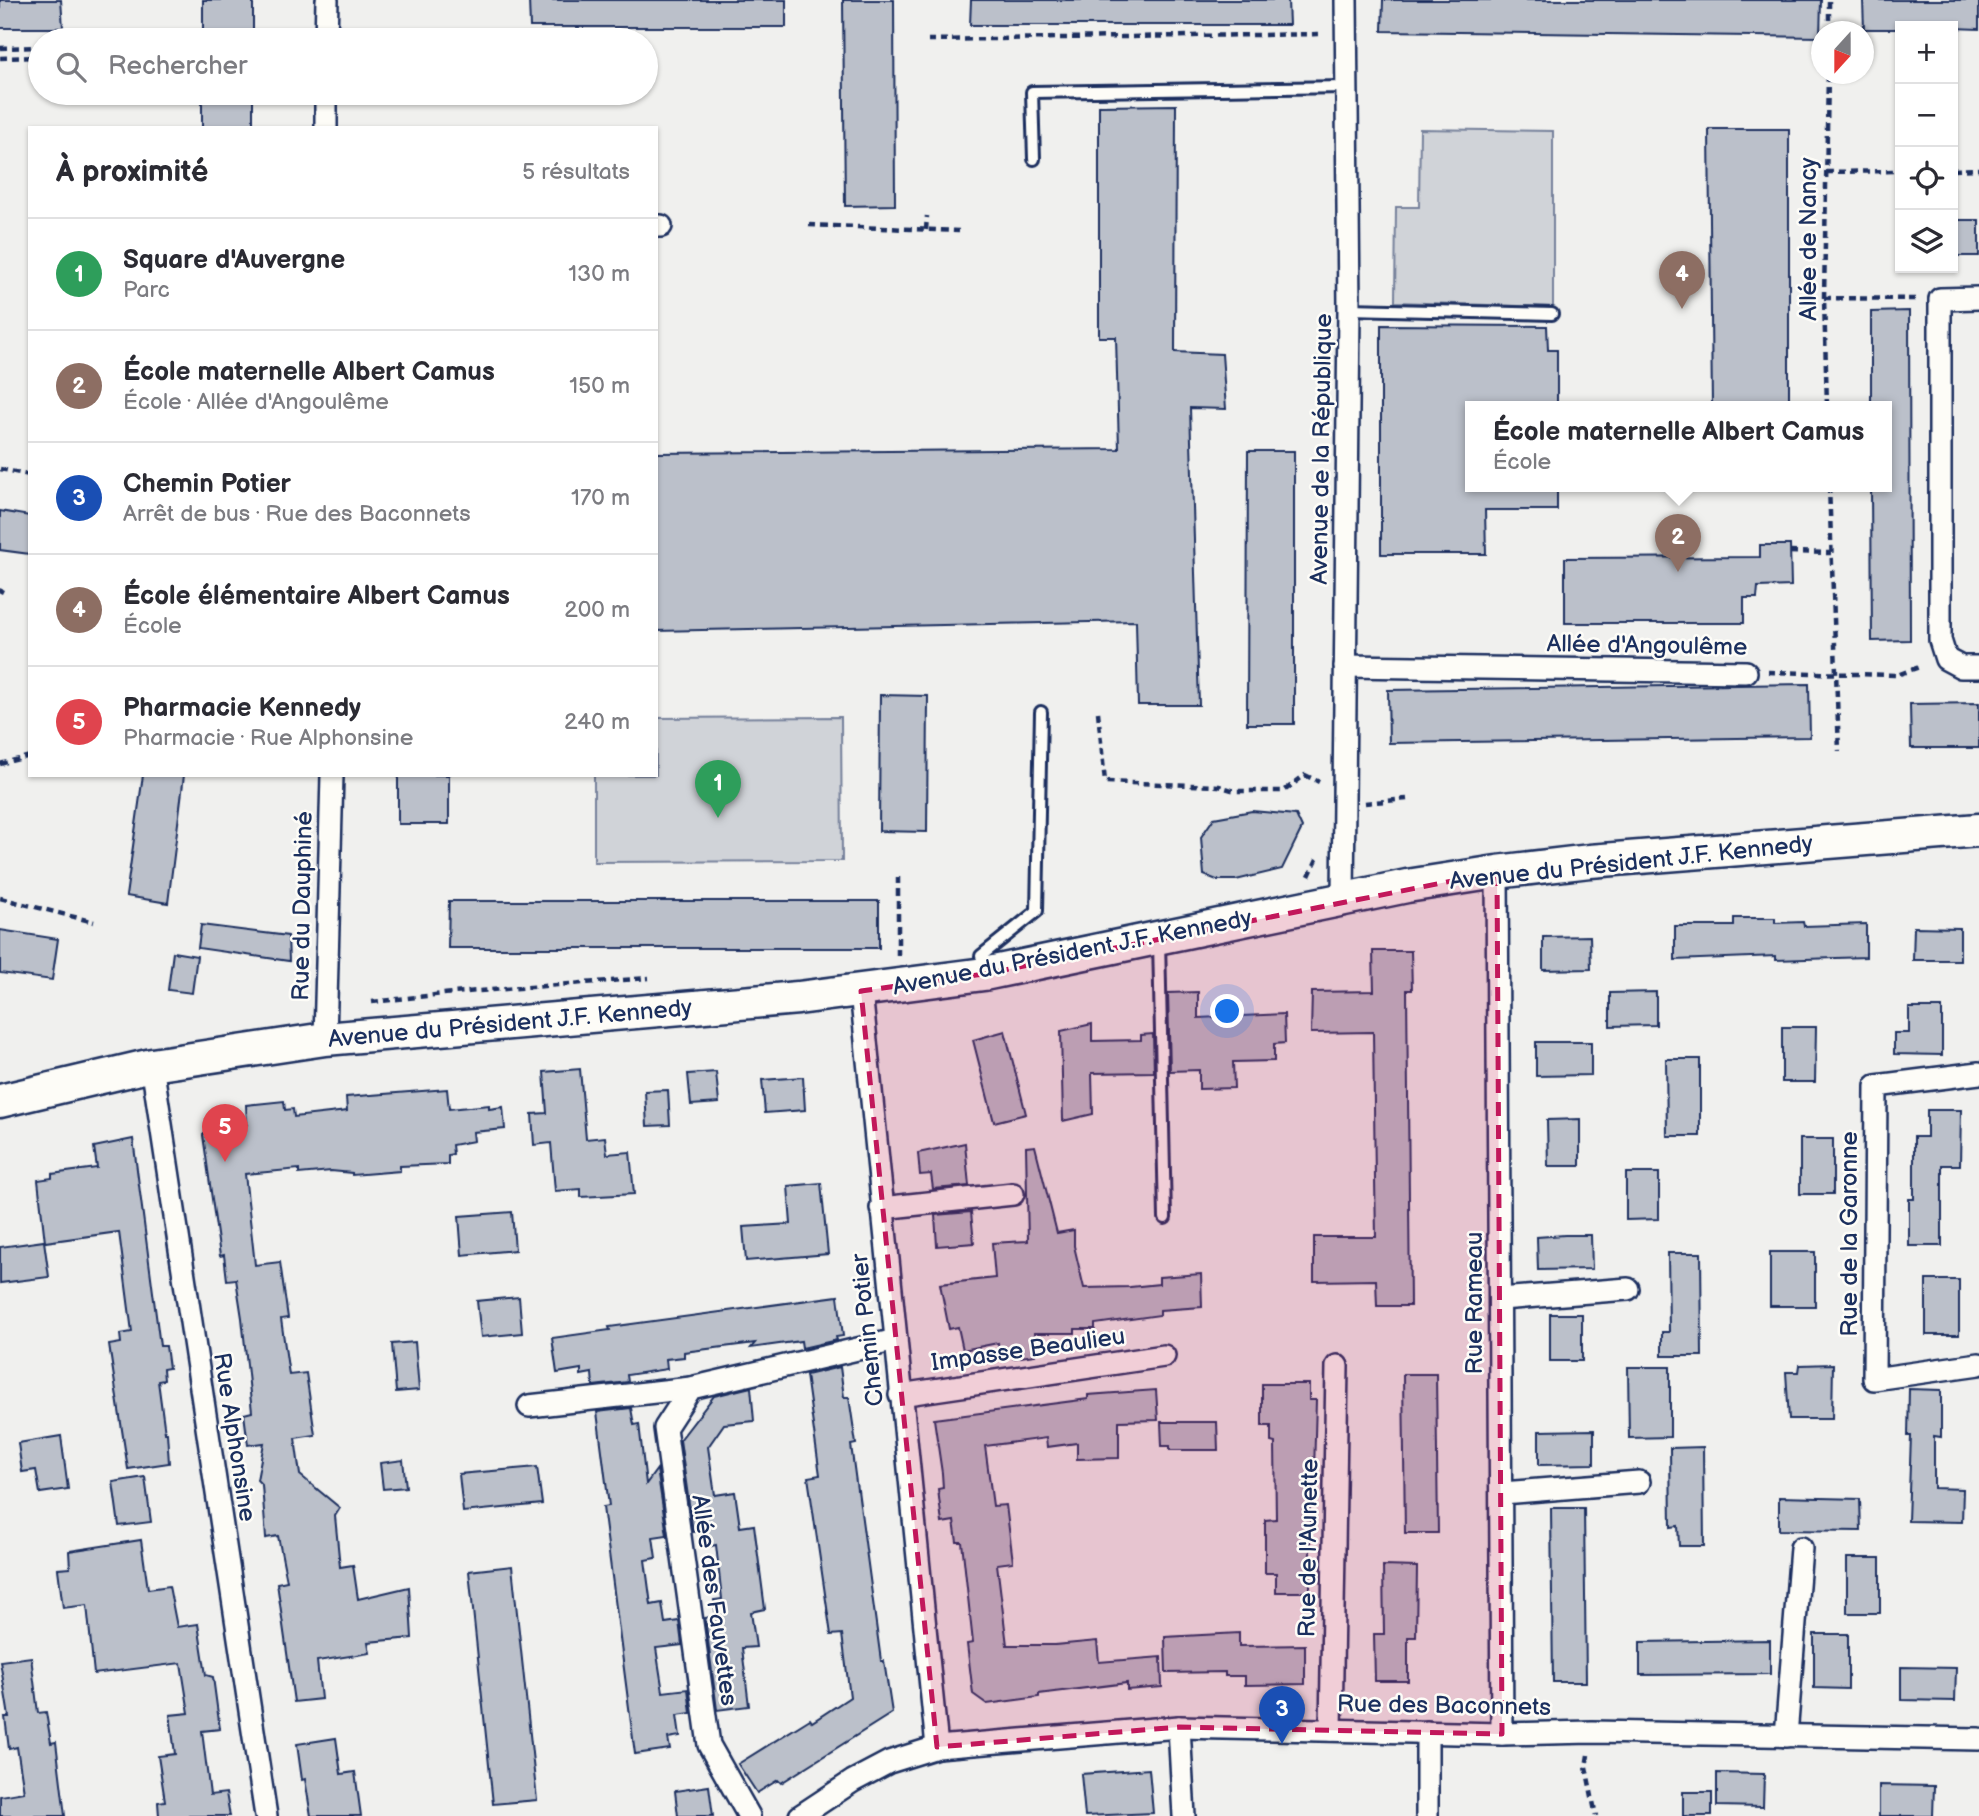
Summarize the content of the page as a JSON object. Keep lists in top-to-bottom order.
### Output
{
  "streets": {
    "street": [
      "Avenue de la République",
      "Allée d'Angoulême",
      "Avenue du Président J.F. Kennedy",
      "Rue du Dauphiné",
      "Rue de la Garonne",
      "Rue Rameau",
      "Chemin Potier",
      "Impasse Beaulieu",
      "Rue Alphonsine",
      "Rue de l'Aunette",
      "Allée des Fauvettes",
      "Rue des Baconnets"
    ],
    "path": ["Allée de Nancy"]
  },
  "crossings": [
    ["Avenue de la République", "Allée d'Angoulême"],
    ["Avenue de la République", "Avenue du Président J.F. Kennedy"],
    ["Avenue du Président J.F. Kennedy", "Rue du Dauphiné"],
    ["Avenue du Président J.F. Kennedy", "Rue Rameau"],
    ["Avenue du Président J.F. Kennedy", "Chemin Potier"],
    ["Avenue du Président J.F. Kennedy", "Rue Alphonsine"],
    ["Rue Rameau", "Rue des Baconnets"],
    ["Chemin Potier", "Impasse Beaulieu"],
    ["Chemin Potier", "Rue des Baconnets"],
    ["Rue de l'Aunette", "Rue des Baconnets"]
  ],
  "north": "bottom",
  "page": {
    "map_buttons": ["+", "−"],
    "search": "Rechercher",
    "heading": ["À proximité", "5 résultats"],
    "list": [
      {
        "mark": "1",
        "name": "Square d'Auvergne",
        "note": "Parc",
        "value": "130 m"
      },
      {
        "mark": "2",
        "name": "École maternelle Albert Camus",
        "note": "École · Allée d'Angoulême",
        "value": "150 m"
      },
      {
        "mark": "3",
        "name": "Chemin Potier",
        "note": "Arrêt de bus · Rue des Baconnets",
        "value": "170 m"
      },
      {
        "mark": "4",
        "name": "École élémentaire Albert Camus",
        "note": "École",
        "value": "200 m"
      },
      {
        "mark": "5",
        "name": "Pharmacie Kennedy",
        "note": "Pharmacie · Rue Alphonsine",
        "value": "240 m"
      }
    ],
    "pins": [
      "4",
      "2",
      "1",
      "5",
      "3"
    ],
    "popup": ["École maternelle Albert Camus", "École"]
  }
}
